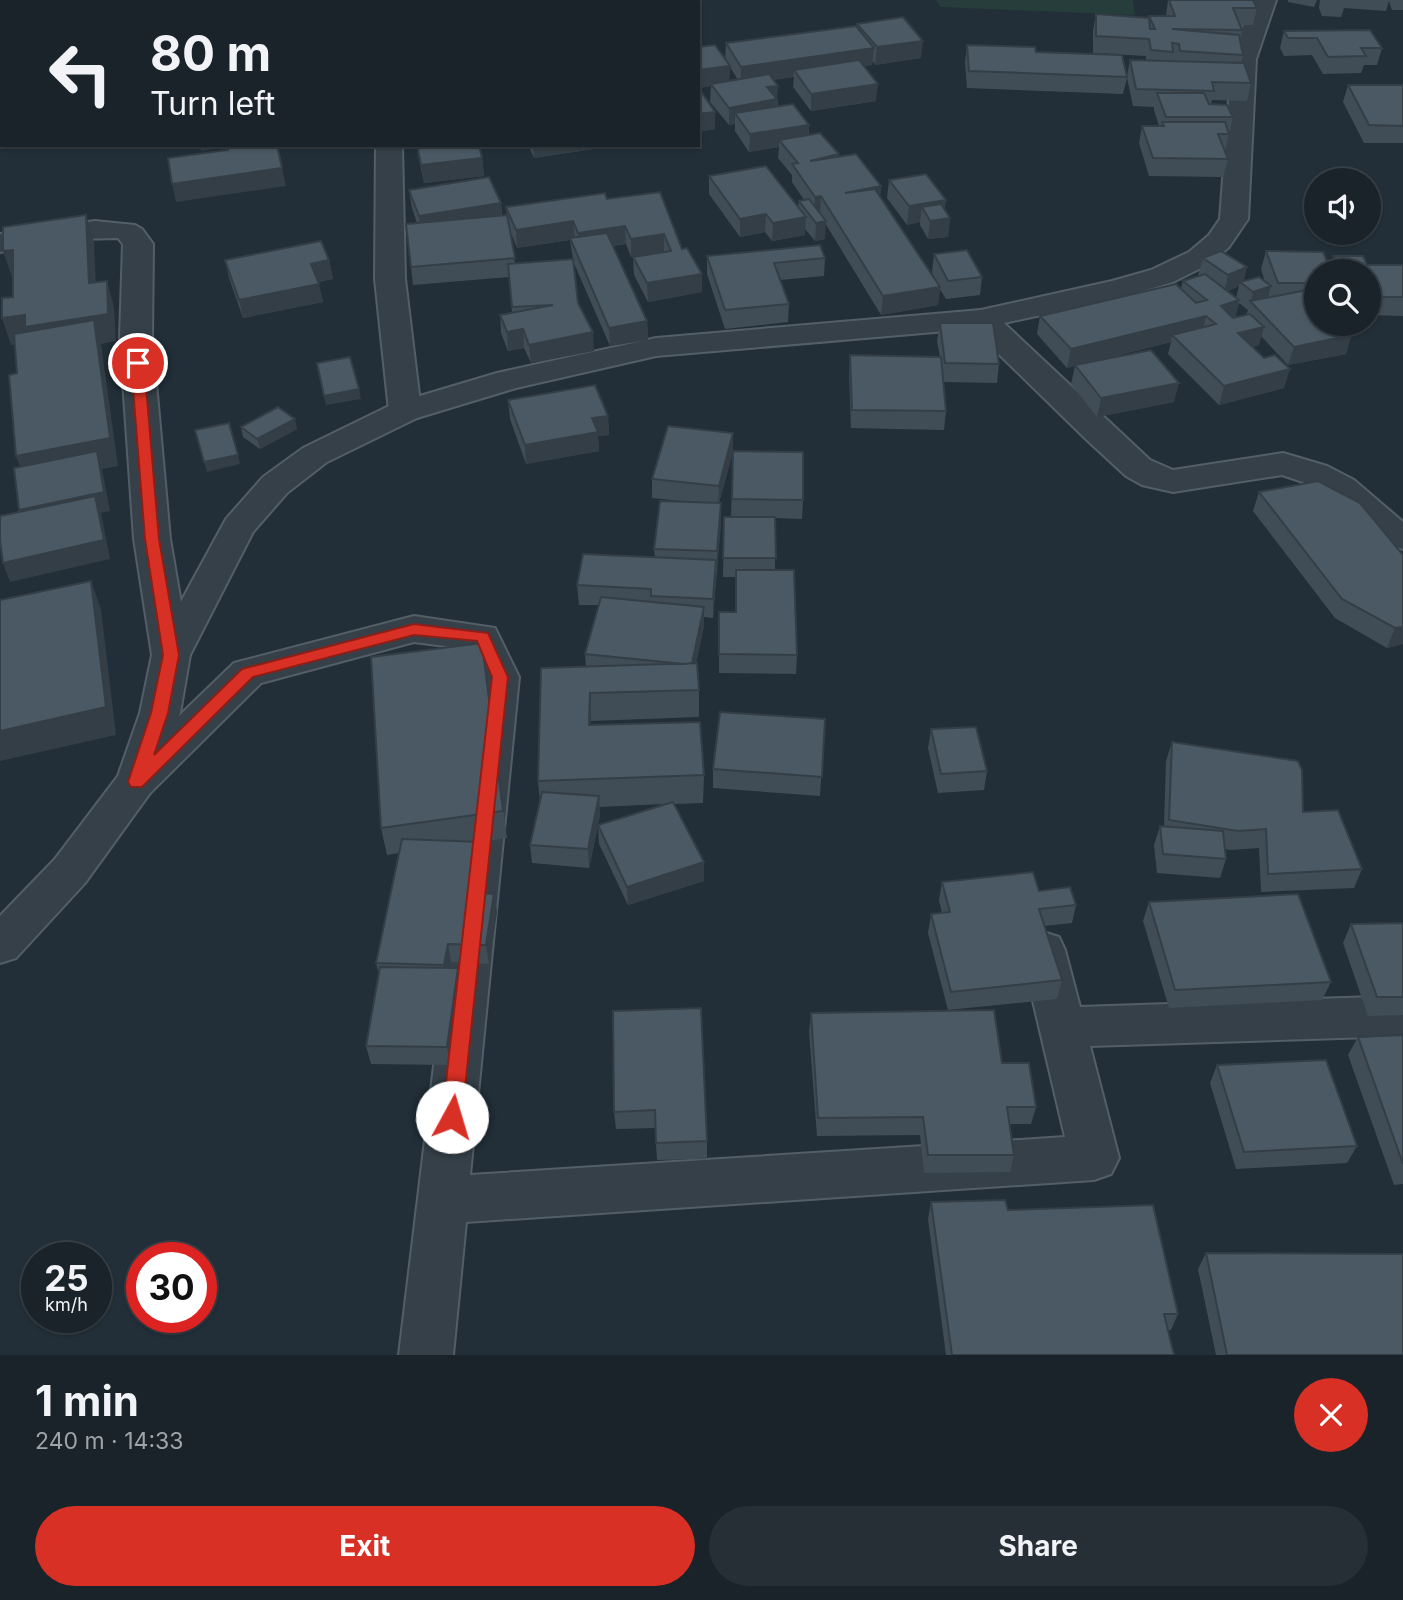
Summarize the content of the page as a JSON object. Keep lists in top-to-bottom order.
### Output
{
  "page": {
    "turn": ["80 m", "Turn left"],
    "speed": "25 km/h",
    "limit": "30",
    "heading": ["1 min", "240 m · 14:33"],
    "buttons": ["Exit", "Share"]
  }
}
